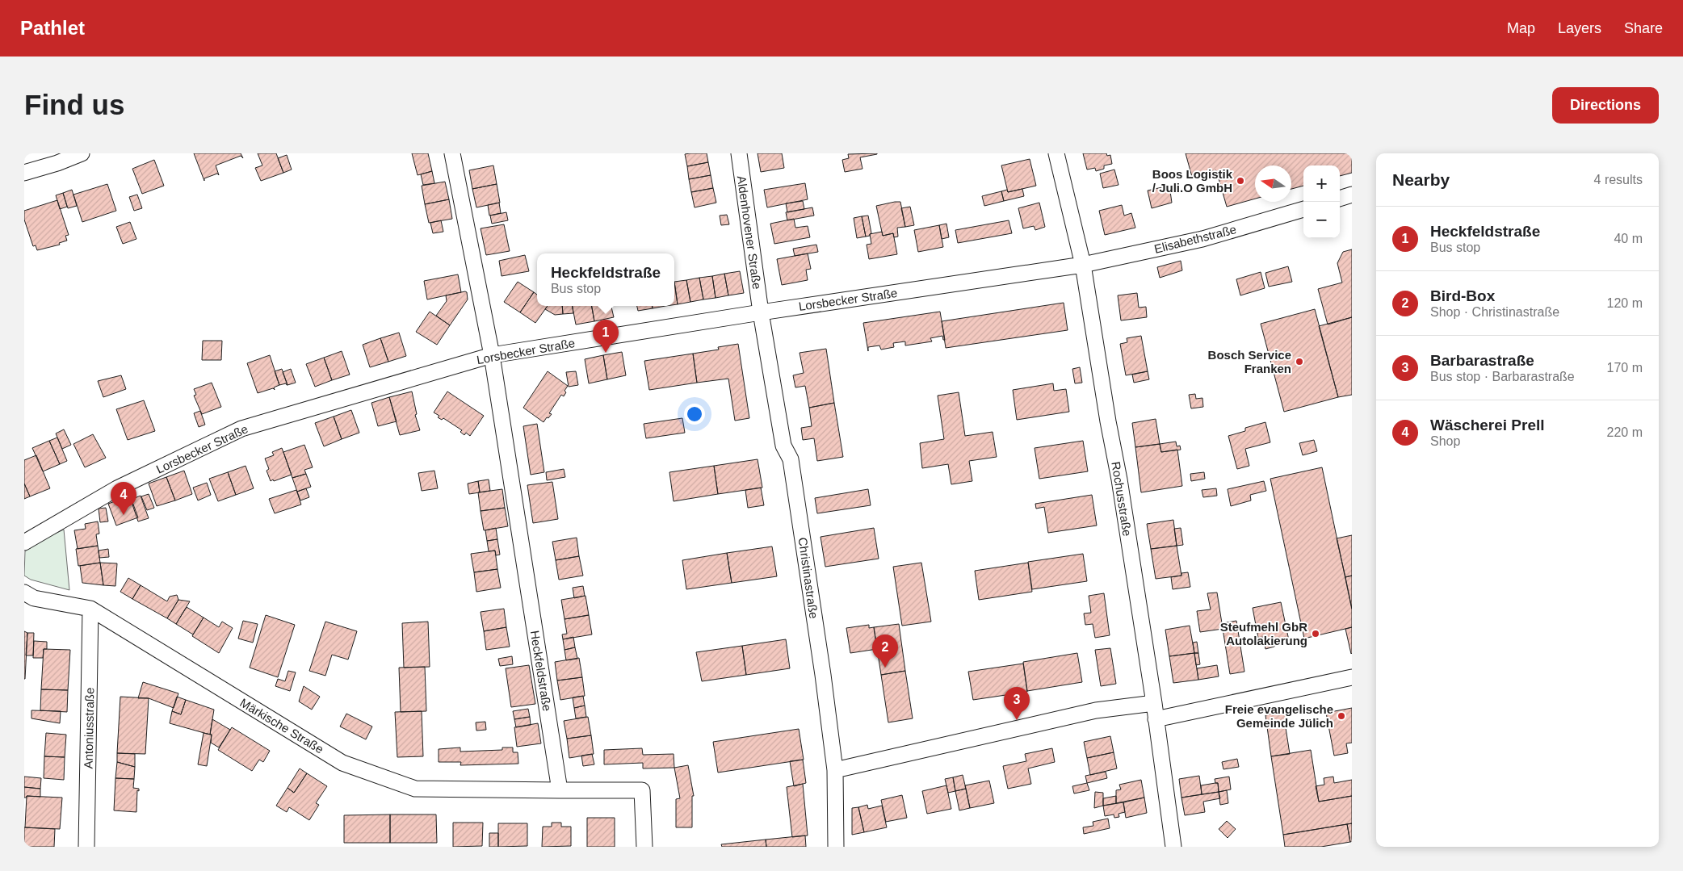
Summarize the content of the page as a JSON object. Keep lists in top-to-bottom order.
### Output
{
  "streets": {
    "street": [
      "Aldenhovener Straße",
      "Elisabethstraße",
      "Lorsbecker Straße",
      "Rochusstraße",
      "Christinastraße",
      "Heckfeldstraße",
      "Märkische Straße",
      "Antoniusstraße"
    ]
  },
  "crossings": [
    ["Aldenhovener Straße", "Lorsbecker Straße"],
    ["Aldenhovener Straße", "Christinastraße"],
    ["Elisabethstraße", "Lorsbecker Straße"],
    ["Elisabethstraße", "Rochusstraße"],
    ["Lorsbecker Straße", "Rochusstraße"],
    ["Lorsbecker Straße", "Christinastraße"],
    ["Lorsbecker Straße", "Heckfeldstraße"],
    ["Heckfeldstraße", "Märkische Straße"],
    ["Märkische Straße", "Antoniusstraße"]
  ],
  "places": [
    "Boos Logistik / Juli.O GmbH",
    "Bosch Service Franken",
    "Steufmehl GbR Autolakierung",
    "Freie evangelische Gemeinde Jülich"
  ],
  "north": "left",
  "page": {
    "header": "Pathlet",
    "nav": ["Map", "Layers", "Share"],
    "buttons": "Directions",
    "title": "Find us",
    "heading": ["Nearby", "4 results"],
    "map_buttons": ["+", "−"],
    "list": [
      {
        "mark": "1",
        "name": "Heckfeldstraße",
        "note": "Bus stop",
        "value": "40 m"
      },
      {
        "mark": "2",
        "name": "Bird-Box",
        "note": "Shop · Christinastraße",
        "value": "120 m"
      },
      {
        "mark": "3",
        "name": "Barbarastraße",
        "note": "Bus stop · Barbarastraße",
        "value": "170 m"
      },
      {
        "mark": "4",
        "name": "Wäscherei Prell",
        "note": "Shop",
        "value": "220 m"
      }
    ],
    "popup": ["Heckfeldstraße", "Bus stop"],
    "pins": [
      "1",
      "4",
      "2",
      "3"
    ]
  }
}
